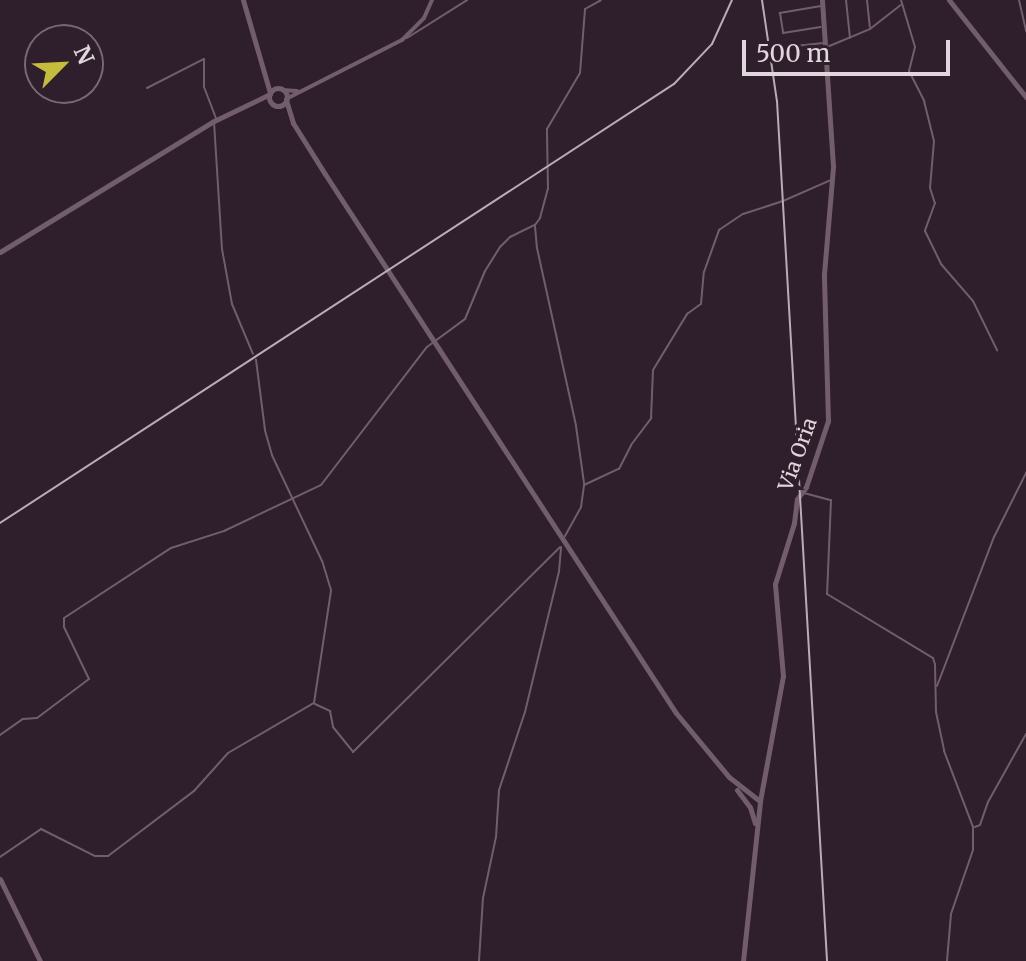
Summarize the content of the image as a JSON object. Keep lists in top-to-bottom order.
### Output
{
  "streets": {
    "main road": ["Via Oria"]
  },
  "scale_bar": "500 m",
  "north": "top right"
}
